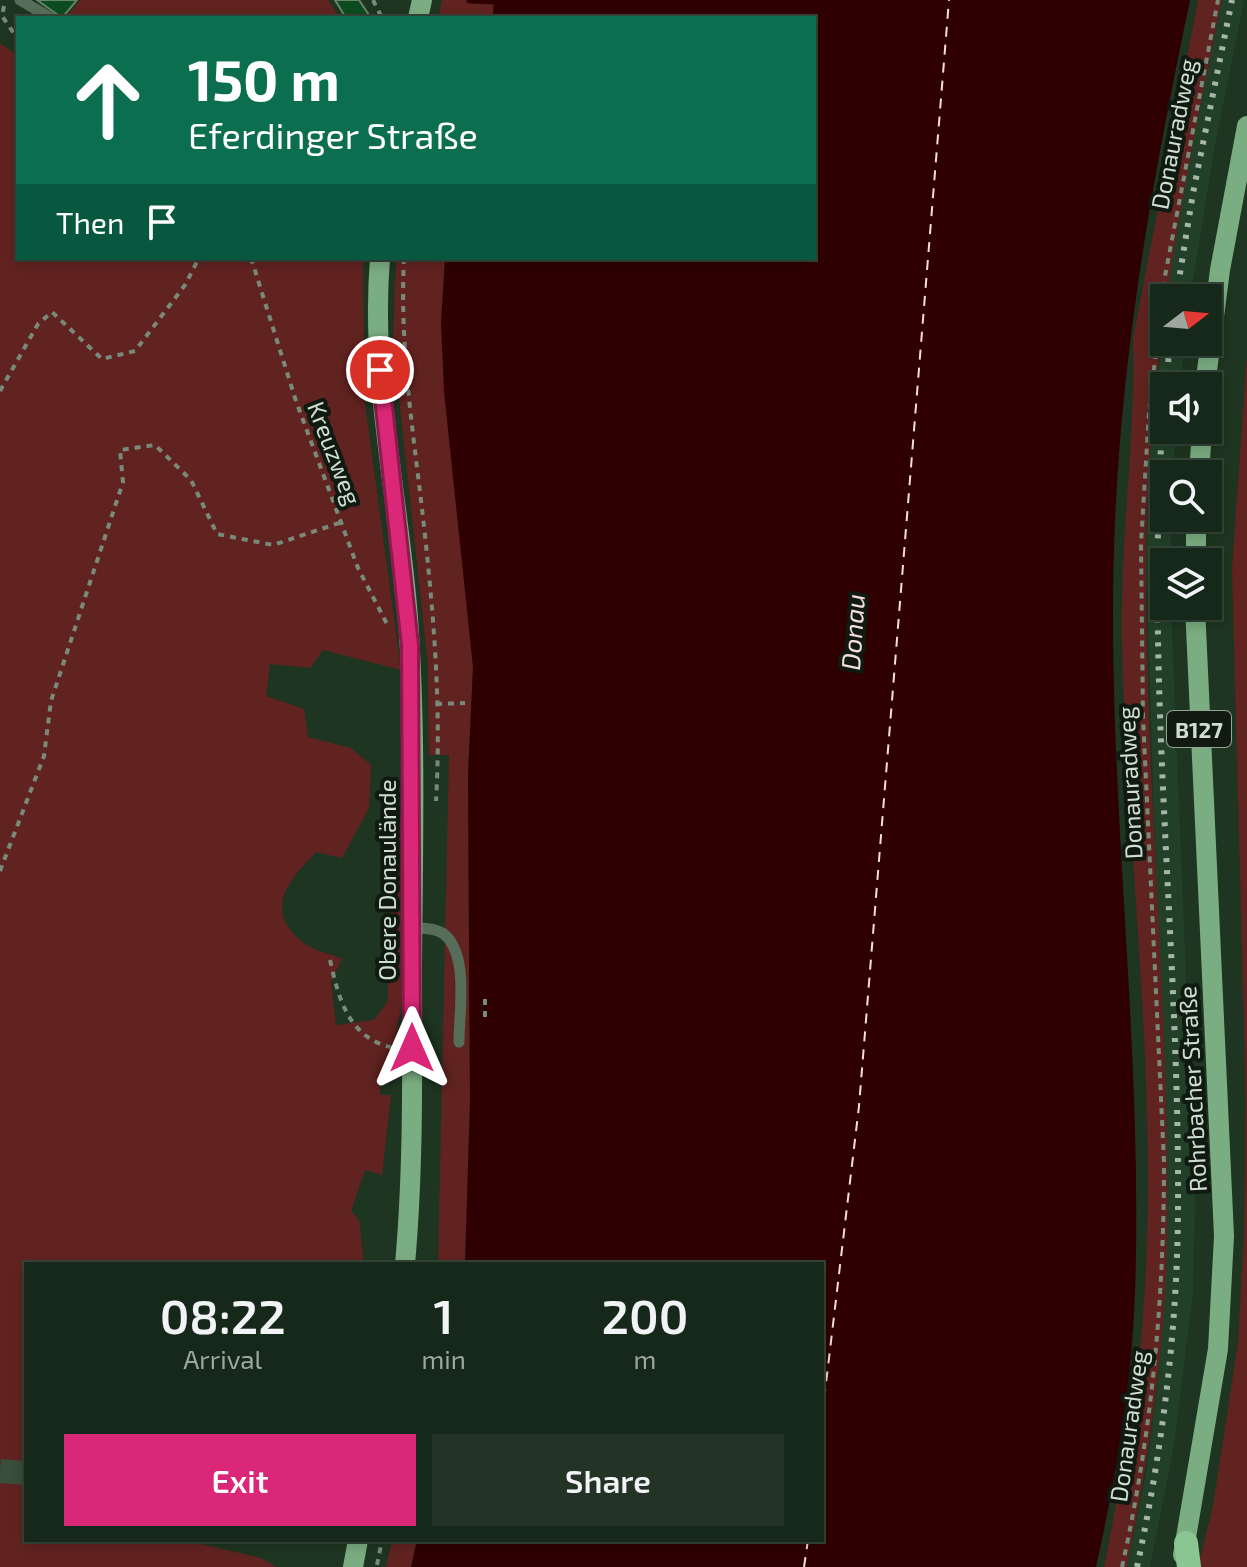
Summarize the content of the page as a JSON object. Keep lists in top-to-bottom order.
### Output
{
  "streets": {
    "main road": ["B127", "Obere Donaulände", "Rohrbacher Straße"],
    "path": ["Donauradweg", "Kreuzweg"]
  },
  "crossings": [
    ["Kreuzweg", "Obere Donaulände"]
  ],
  "water": ["Donau"],
  "north": "right",
  "page": {
    "turn": ["150 m", "Eferdinger Straße"],
    "then": "Then",
    "eta": [
      "08:22",
      "Arrival",
      "1",
      "min",
      "200",
      "m"
    ],
    "buttons": ["Exit", "Share"]
  }
}
